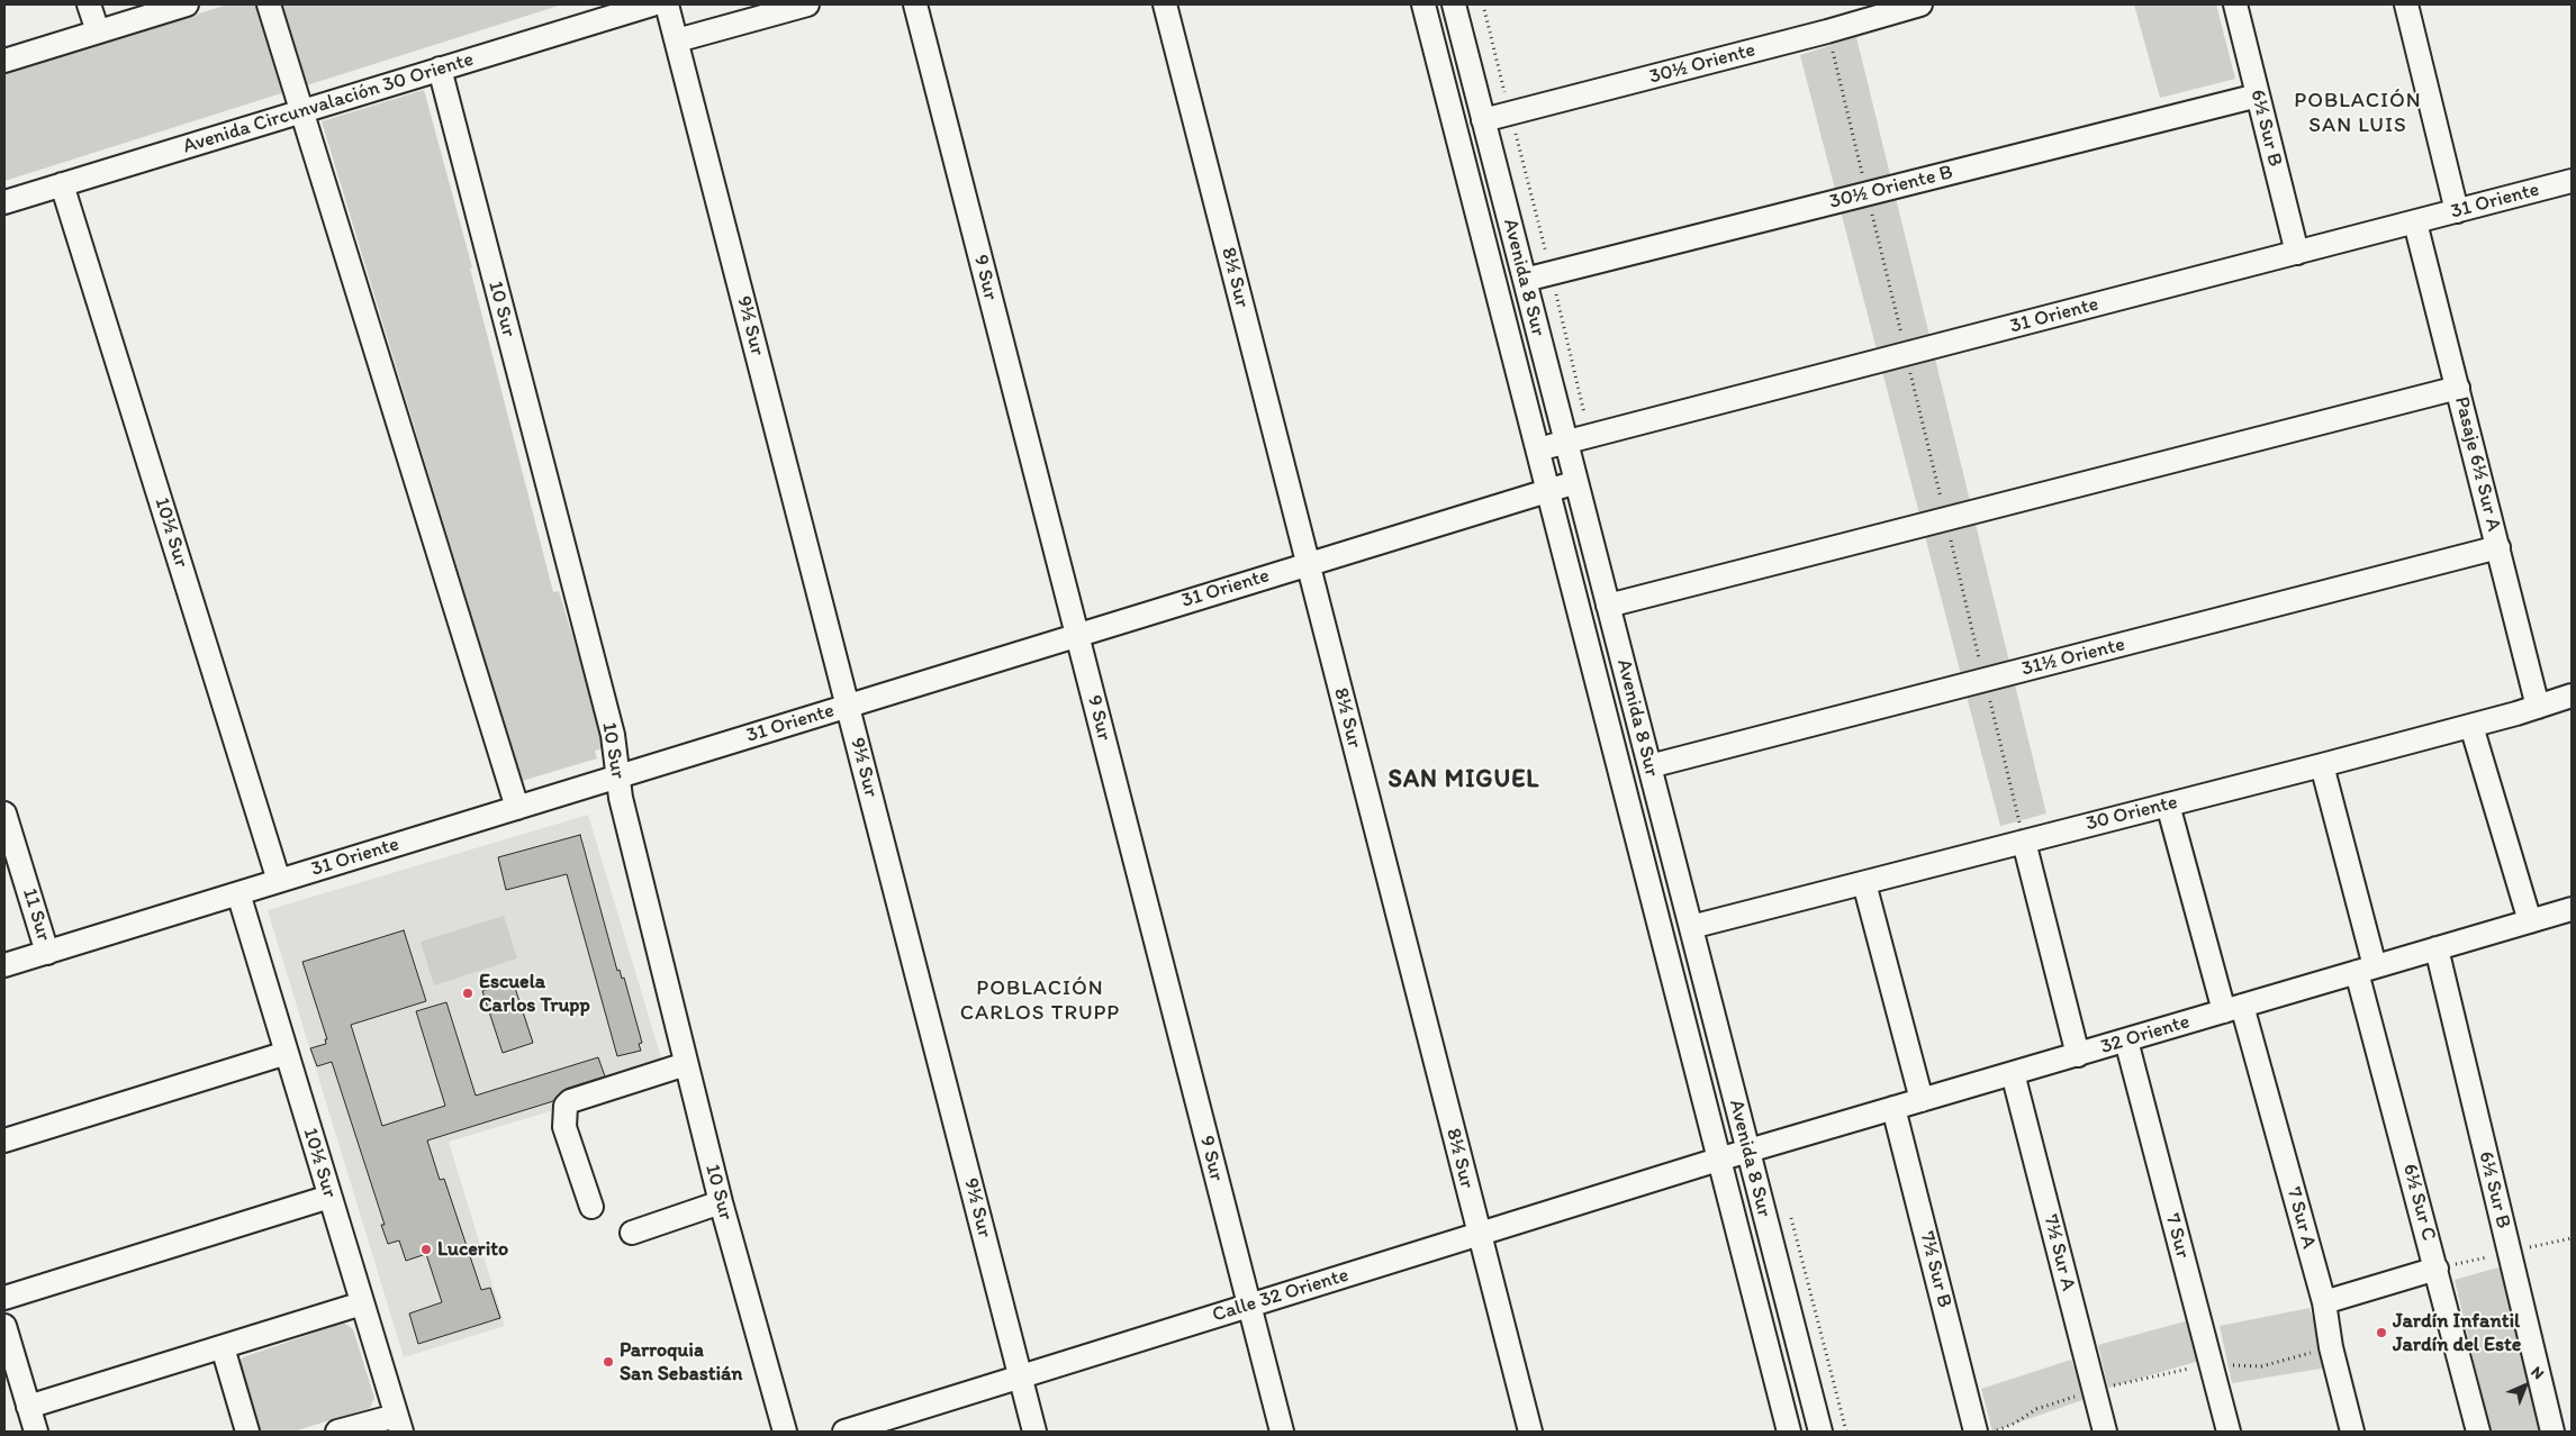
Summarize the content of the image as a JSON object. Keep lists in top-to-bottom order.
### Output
{
  "streets": {
    "street": [
      "30½ Oriente",
      "Avenida Circunvalación 30 Oriente",
      "6½ Sur B",
      "30½ Oriente B",
      "31 Oriente",
      "9 Sur",
      "8½ Sur",
      "Avenida 8 Sur",
      "10 Sur",
      "9½ Sur",
      "Pasaje 6½ Sur A",
      "10½ Sur",
      "31½ Oriente",
      "30 Oriente",
      "11 Sur",
      "32 Oriente",
      "6½ Sur C",
      "7 Sur A",
      "7 Sur",
      "7½ Sur A",
      "7½ Sur B",
      "Calle 32 Oriente"
    ]
  },
  "crossings": [
    ["30½ Oriente", "Avenida 8 Sur"],
    ["Avenida Circunvalación 30 Oriente", "10 Sur"],
    ["Avenida Circunvalación 30 Oriente", "10½ Sur"],
    ["6½ Sur B", "30½ Oriente B"],
    ["6½ Sur B", "31 Oriente"],
    ["6½ Sur B", "32 Oriente"],
    ["30½ Oriente B", "Avenida 8 Sur"],
    ["31 Oriente", "9 Sur"],
    ["31 Oriente", "8½ Sur"],
    ["31 Oriente", "Avenida 8 Sur"],
    ["31 Oriente", "10 Sur"],
    ["31 Oriente", "9½ Sur"],
    ["31 Oriente", "Pasaje 6½ Sur A"],
    ["31 Oriente", "10½ Sur"],
    ["31 Oriente", "11 Sur"],
    ["9 Sur", "Calle 32 Oriente"],
    ["8½ Sur", "Calle 32 Oriente"],
    ["Avenida 8 Sur", "31½ Oriente"],
    ["Avenida 8 Sur", "30 Oriente"],
    ["Avenida 8 Sur", "32 Oriente"],
    ["Avenida 8 Sur", "Calle 32 Oriente"],
    ["9½ Sur", "Calle 32 Oriente"],
    ["Pasaje 6½ Sur A", "31½ Oriente"],
    ["Pasaje 6½ Sur A", "30 Oriente"],
    ["30 Oriente", "6½ Sur C"],
    ["30 Oriente", "7 Sur A"],
    ["32 Oriente", "6½ Sur C"],
    ["32 Oriente", "7 Sur A"],
    ["32 Oriente", "7 Sur"],
    ["32 Oriente", "7½ Sur A"],
    ["32 Oriente", "7½ Sur B"],
    ["32 Oriente", "Calle 32 Oriente"]
  ],
  "districts": ["POBLACIÓN SAN LUIS", "SAN MIGUEL", "POBLACIÓN CARLOS TRUPP"],
  "places": [
    "Escuela Carlos Trupp",
    "Lucerito",
    "Jardín Infantil Jardín del Este",
    "Parroquia San Sebastián"
  ],
  "north": "top right"
}
